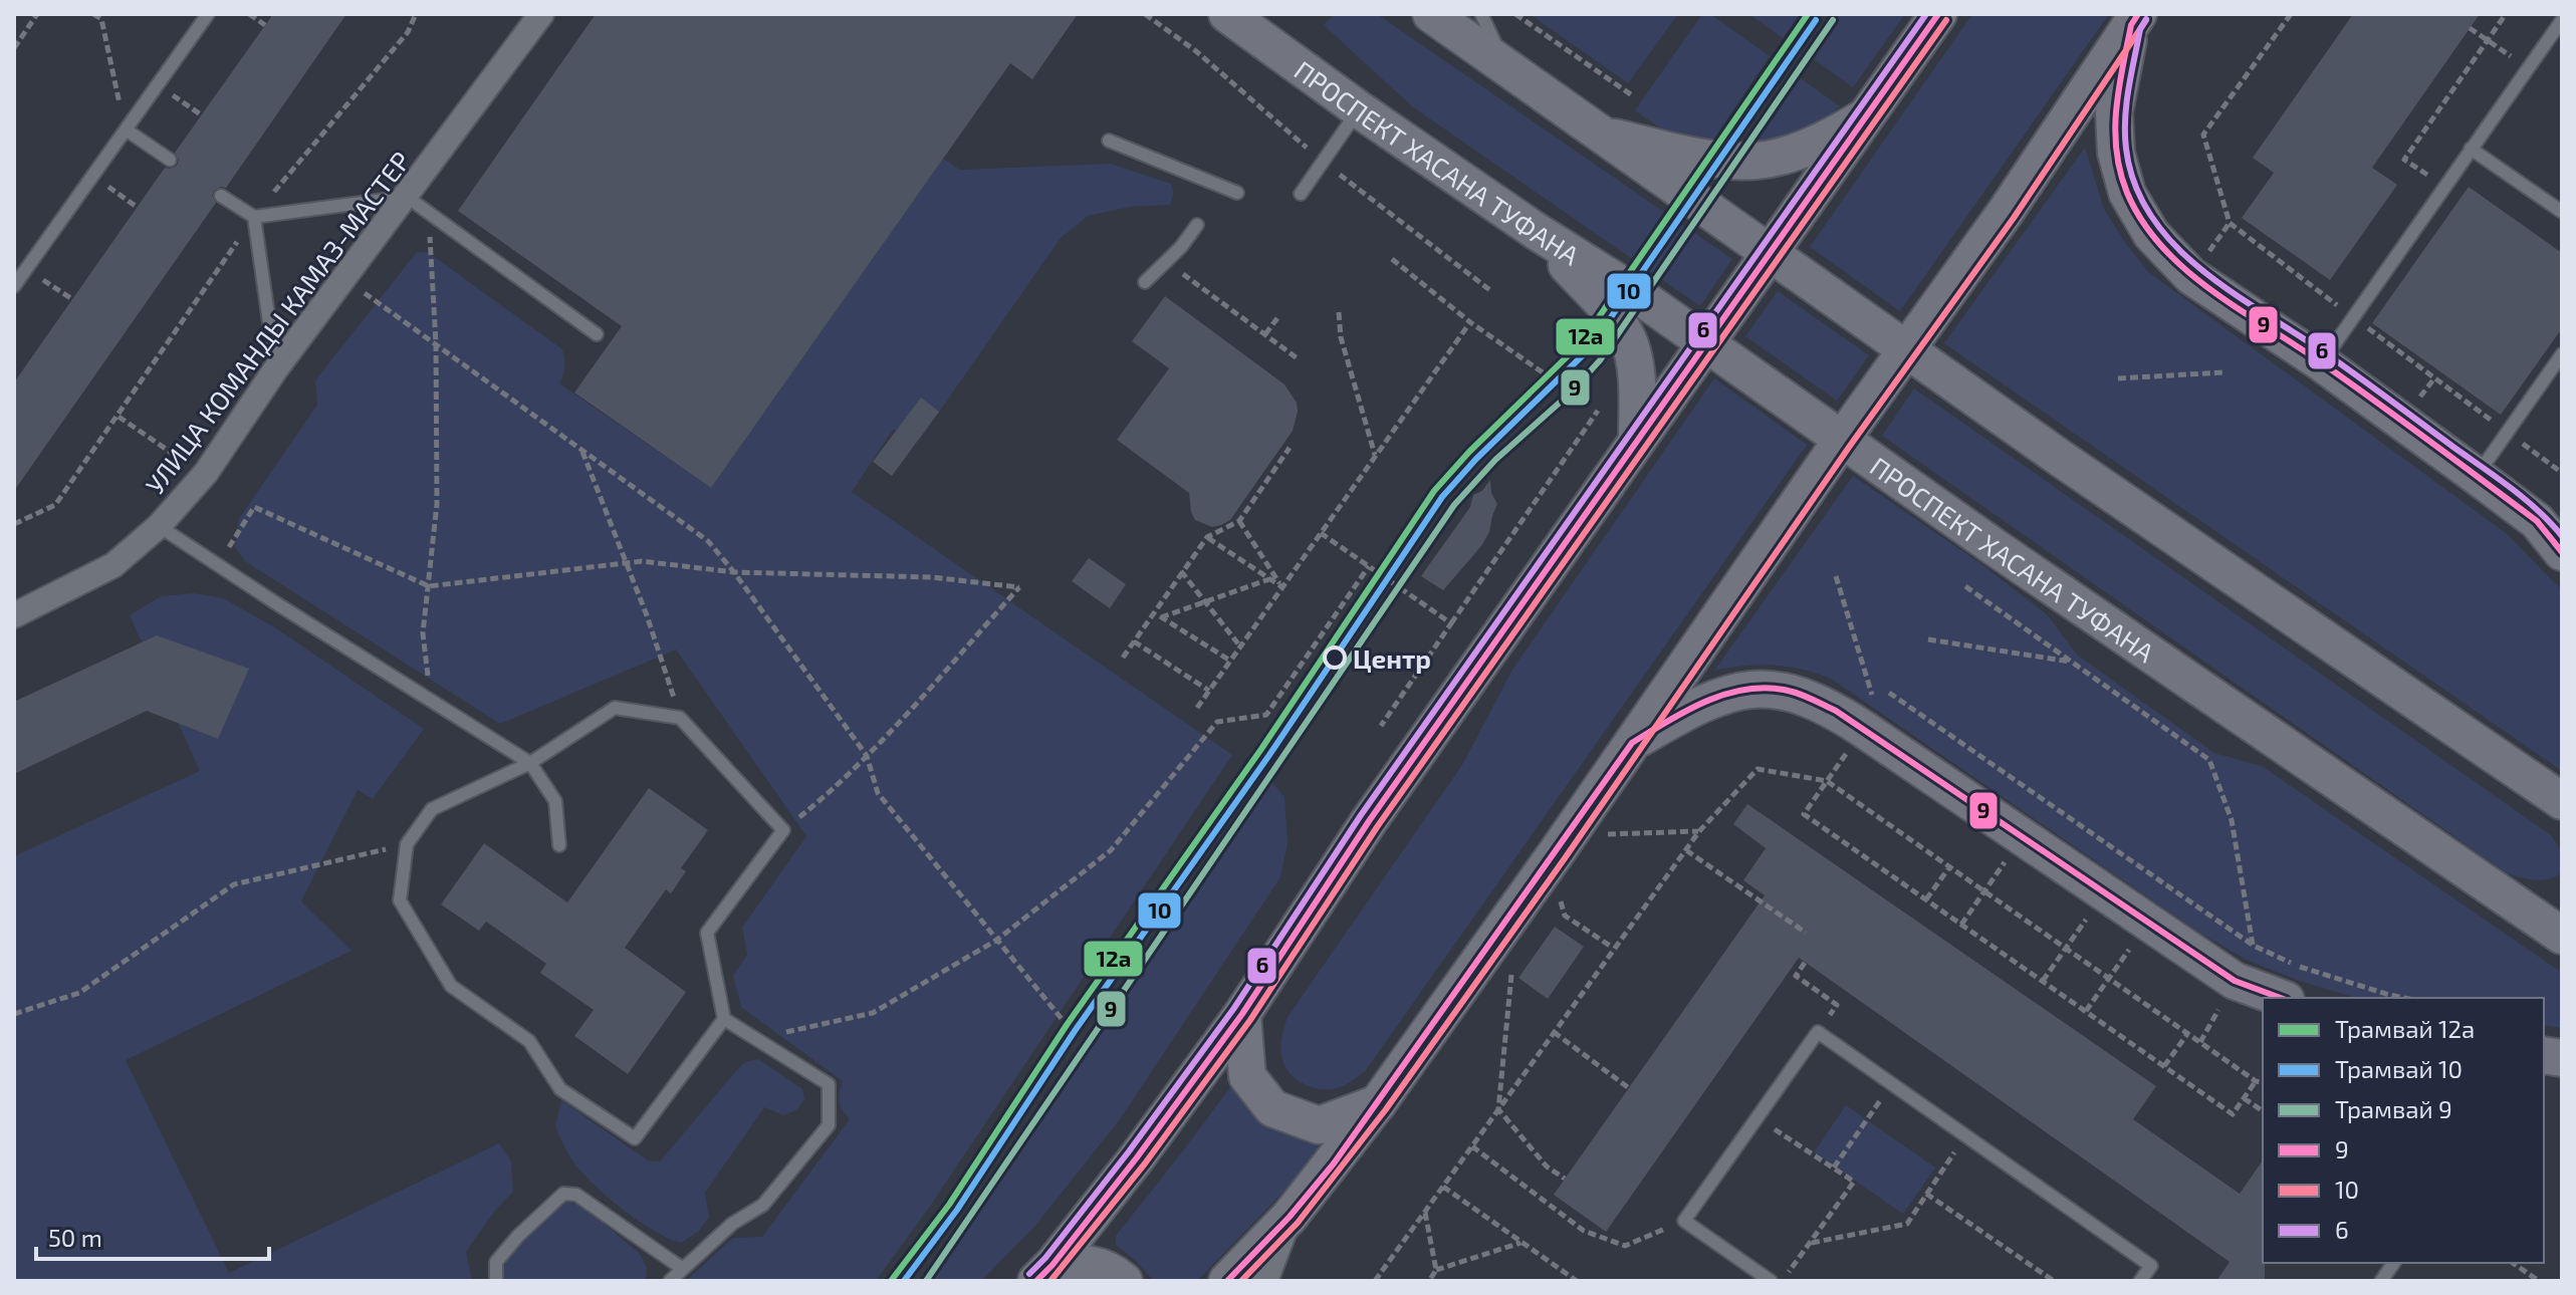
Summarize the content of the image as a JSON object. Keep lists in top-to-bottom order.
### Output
{
  "streets": {
    "main road": ["ПРОСПЕКТ ХАСАНА ТУФАНА"],
    "street": ["УЛИЦА КОМАНДЫ КАМАЗ-МАСТЕР"]
  },
  "places": ["Центр"],
  "lines": [
    "tram line 12а",
    "transit line 9",
    "transit line 6",
    "tram line 10",
    "tram line 9",
    "transit line 10"
  ],
  "legend": [
    "Трамвай 12а",
    "Трамвай 10",
    "Трамвай 9",
    "9",
    "10",
    "6"
  ],
  "scale_bar": "50 m"
}
